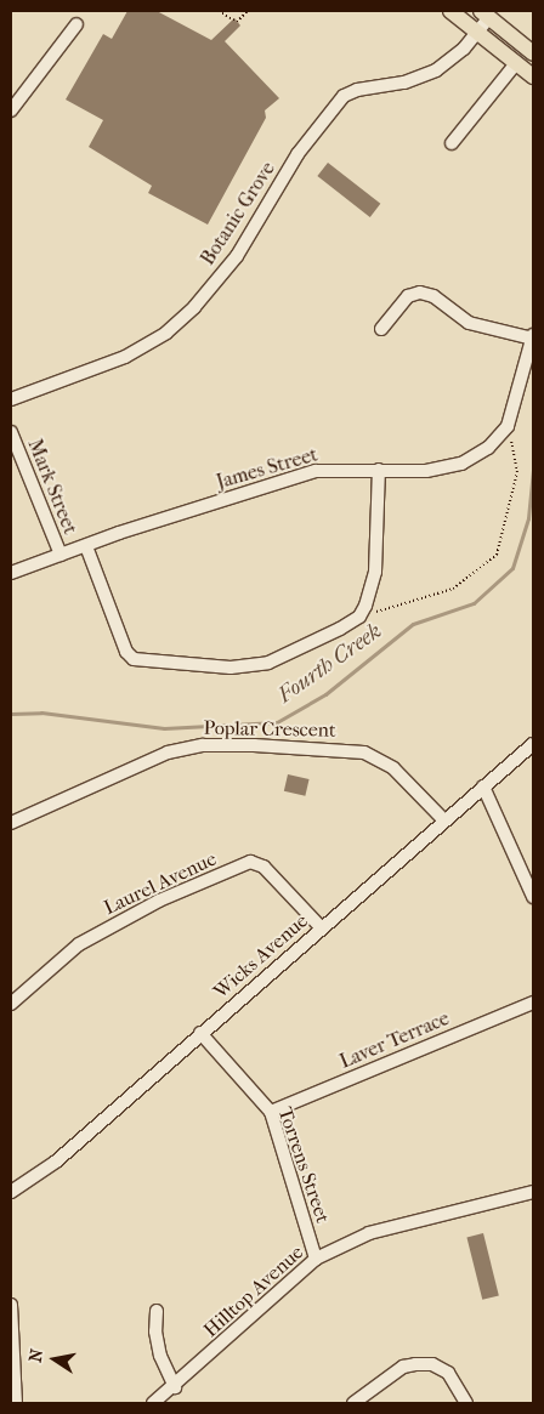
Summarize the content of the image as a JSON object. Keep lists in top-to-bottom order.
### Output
{
  "streets": {
    "street": [
      "Botanic Grove",
      "James Street",
      "Mark Street",
      "Poplar Crescent",
      "Laurel Avenue",
      "Wicks Avenue",
      "Laver Terrace",
      "Torrens Street",
      "Hilltop Avenue"
    ]
  },
  "crossings": [
    ["James Street", "Mark Street"],
    ["Poplar Crescent", "Wicks Avenue"],
    ["Laurel Avenue", "Wicks Avenue"],
    ["Wicks Avenue", "Torrens Street"],
    ["Laver Terrace", "Torrens Street"],
    ["Torrens Street", "Hilltop Avenue"]
  ],
  "water": ["Fourth Creek"],
  "north": "left"
}
